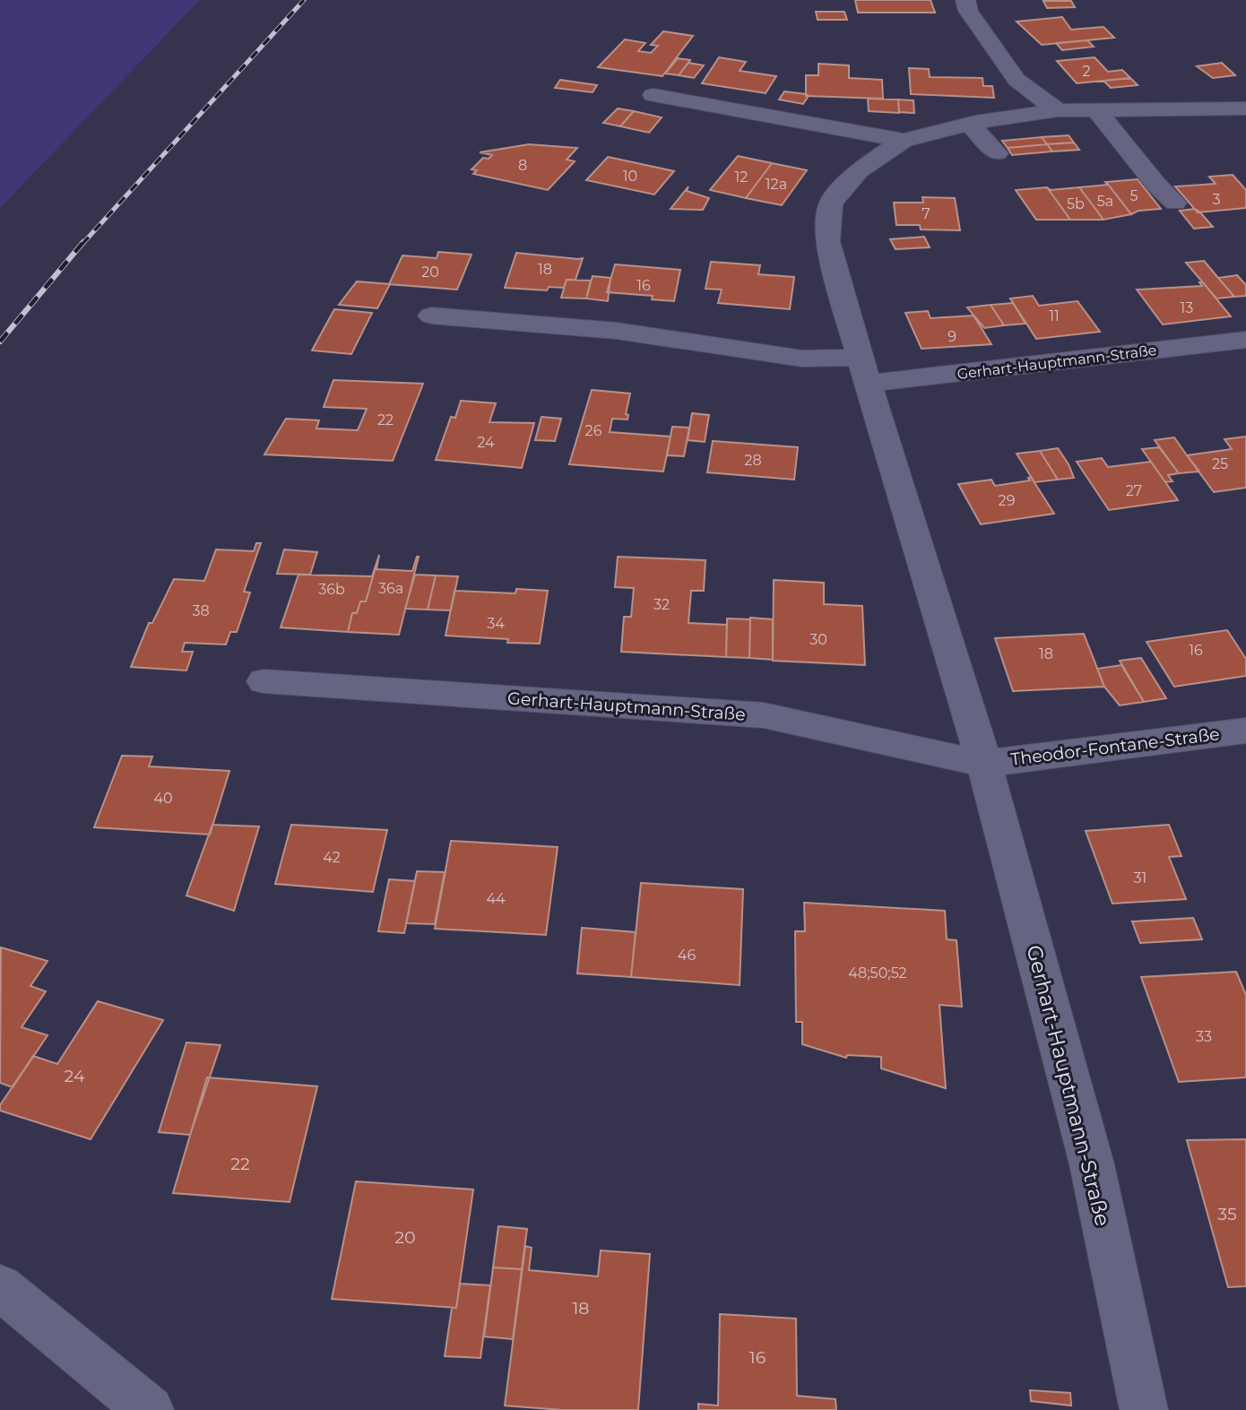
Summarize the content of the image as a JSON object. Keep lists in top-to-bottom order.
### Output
{
  "streets": {
    "street": ["Gerhart-Hauptmann-Straße", "Theodor-Fontane-Straße"]
  },
  "crossings": [
    ["Gerhart-Hauptmann-Straße", "Theodor-Fontane-Straße"]
  ],
  "house_numbers": [
    "2",
    "8",
    "10",
    "12",
    "12a",
    "5",
    "3",
    "5a",
    "5b",
    "7",
    "18",
    "20",
    "16",
    "13",
    "11",
    "9",
    "22",
    "26",
    "24",
    "28",
    "25",
    "27",
    "29",
    "36a",
    "36b",
    "32",
    "38",
    "34",
    "30",
    "16",
    "18",
    "40",
    "42",
    "31",
    "44",
    "46",
    "48;50;52",
    "33",
    "24",
    "22",
    "35",
    "20",
    "18",
    "16"
  ]
}
